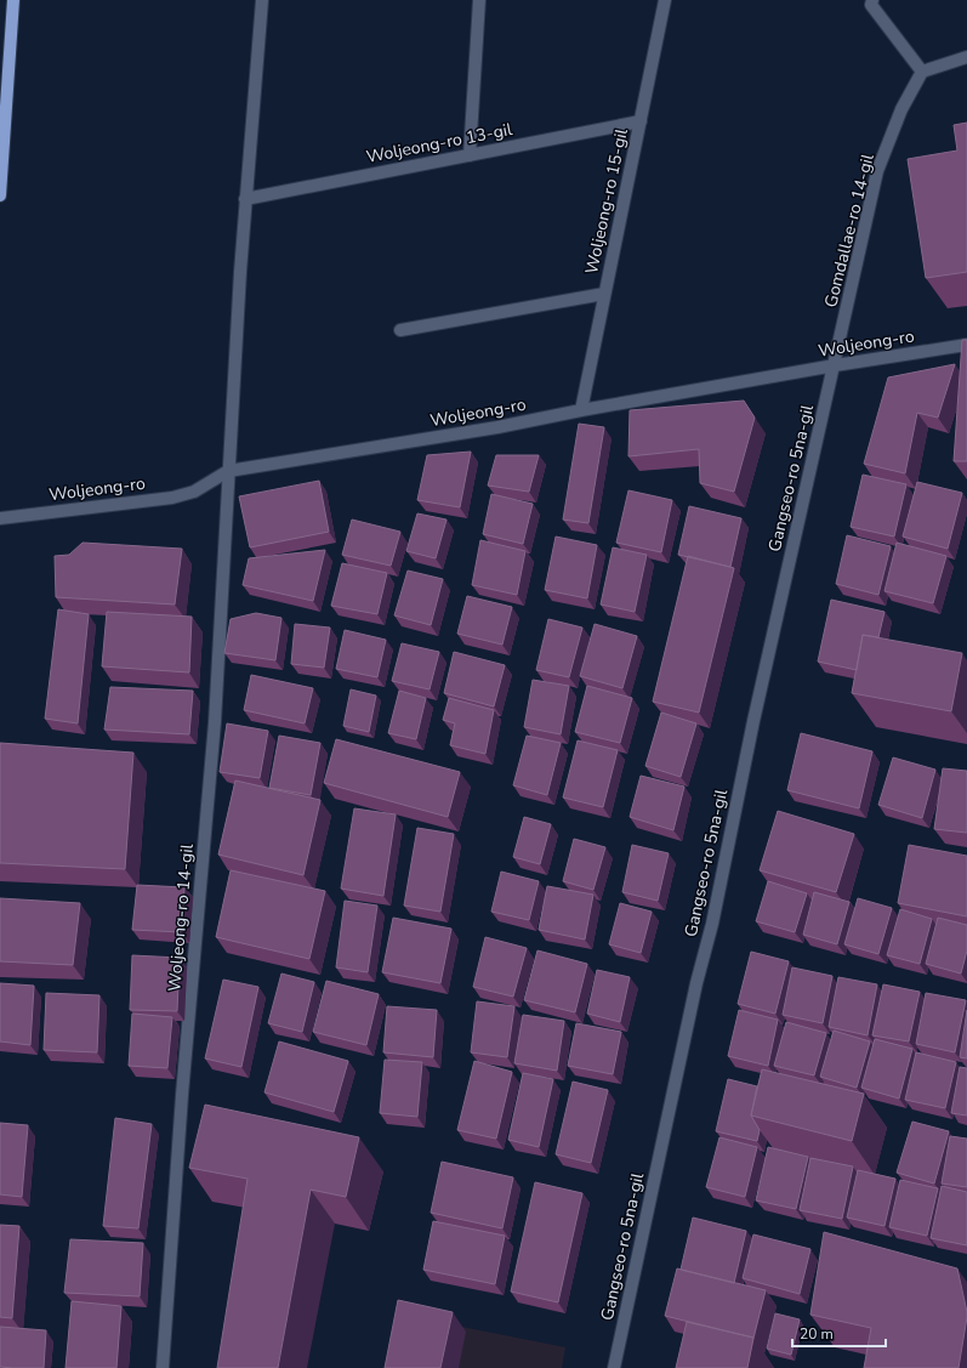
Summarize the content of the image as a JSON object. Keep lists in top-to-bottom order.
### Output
{
  "streets": {
    "street": [
      "Woljeong-ro 13-gil",
      "Woljeong-ro 15-gil",
      "Gomdallae-ro 14-gil",
      "Woljeong-ro",
      "Gangseo-ro 5na-gil",
      "Woljeong-ro 14-gil"
    ]
  },
  "crossings": [
    ["Woljeong-ro 13-gil", "Woljeong-ro 15-gil"],
    ["Woljeong-ro 15-gil", "Woljeong-ro"],
    ["Gomdallae-ro 14-gil", "Woljeong-ro"],
    ["Gomdallae-ro 14-gil", "Gangseo-ro 5na-gil"],
    ["Woljeong-ro", "Gangseo-ro 5na-gil"],
    ["Woljeong-ro", "Woljeong-ro 14-gil"]
  ],
  "scale_bar": "20 m"
}
